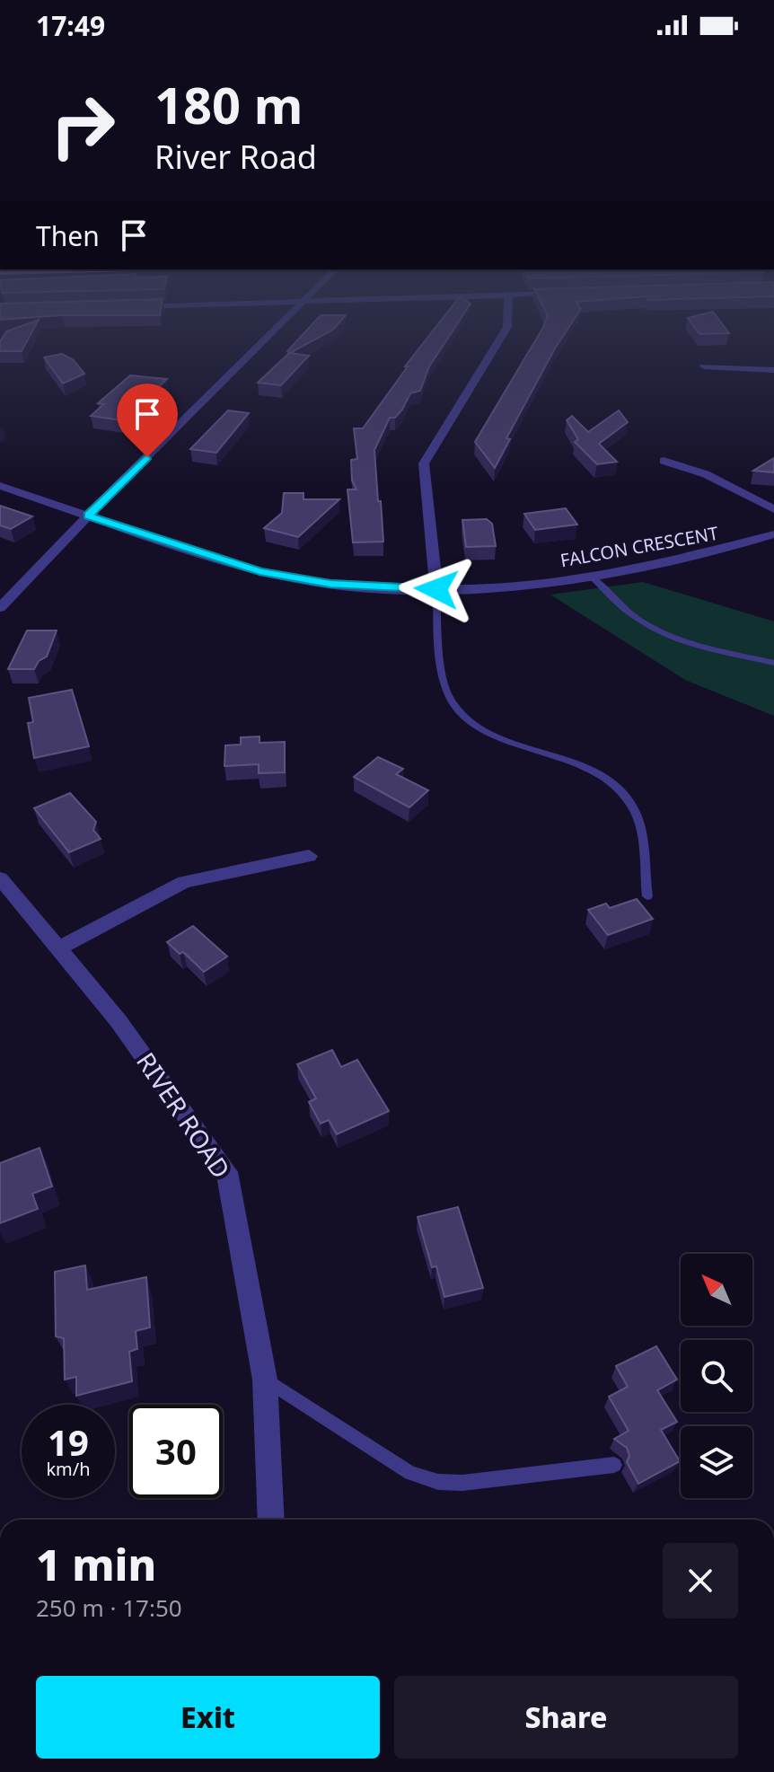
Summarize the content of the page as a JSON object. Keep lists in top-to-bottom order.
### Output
{
  "streets": {
    "street": ["FALCON CRESCENT", "RIVER ROAD"]
  },
  "north": "top left",
  "page": {
    "status": "17:49",
    "turn": ["180 m", "River Road"],
    "then": "Then",
    "speed": "19 km/h",
    "limit": "30",
    "heading": ["1 min", "250 m · 17:50"],
    "buttons": ["Exit", "Share"]
  }
}
